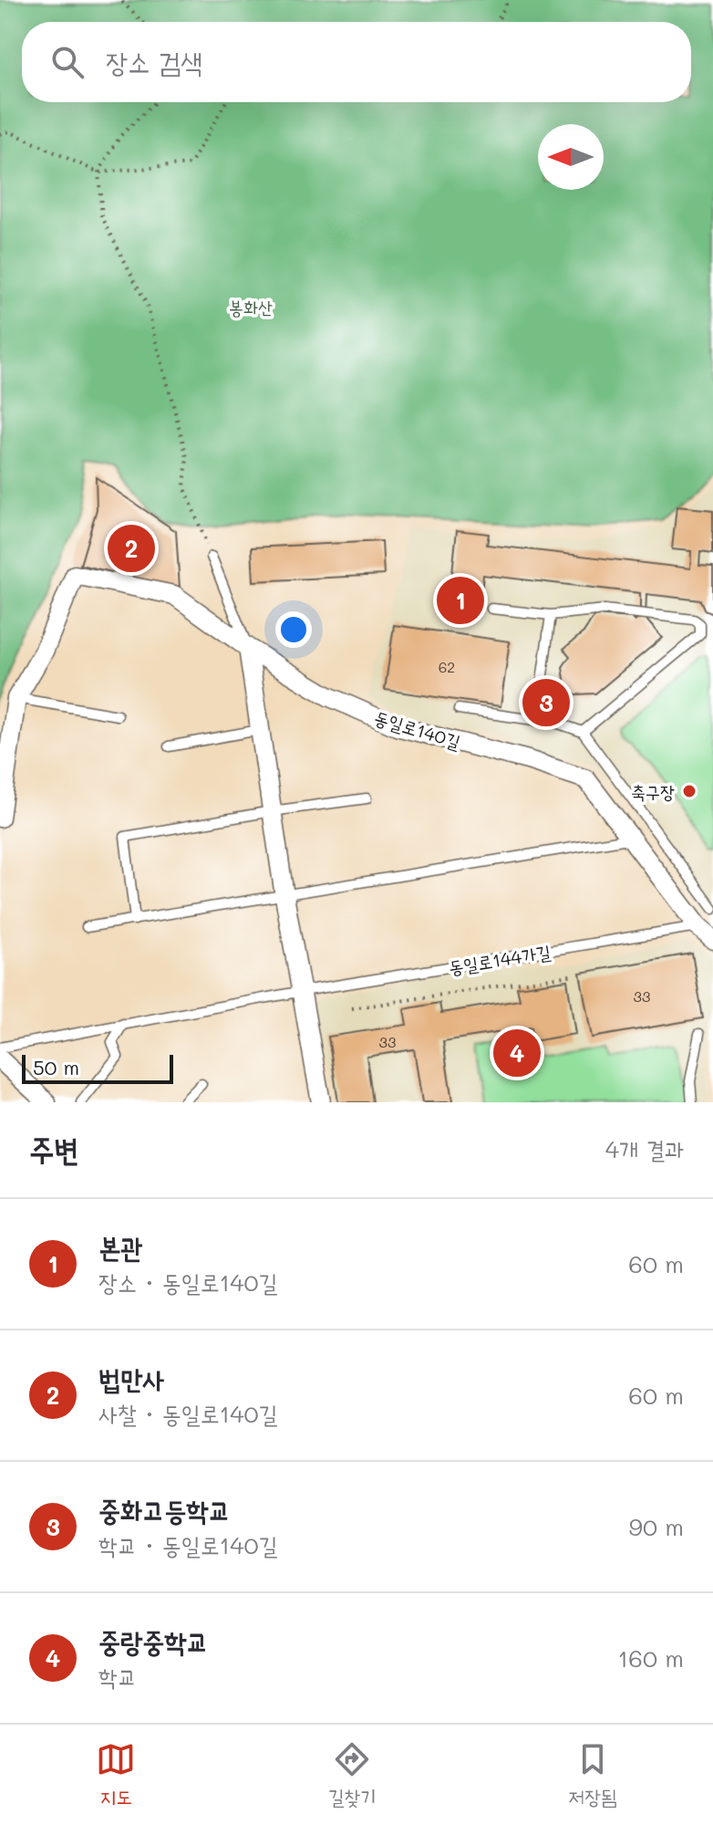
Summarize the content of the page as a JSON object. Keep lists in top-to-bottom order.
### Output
{
  "streets": {
    "street": ["동일로140길"],
    "lane": ["동일로144가길"]
  },
  "crossings": [
    ["동일로140길", "동일로144가길"]
  ],
  "parks": ["봉화산"],
  "places": ["축구장"],
  "house_numbers": ["62", "33", "33"],
  "scale_bar": "50 m",
  "north": "left",
  "page": {
    "search": "장소 검색",
    "pins": [
      "2",
      "1",
      "3",
      "4"
    ],
    "scale": "50 m",
    "heading": ["주변", "4개 결과"],
    "list": [
      {
        "mark": "1",
        "name": "본관",
        "note": "장소 · 동일로140길",
        "value": "60 m"
      },
      {
        "mark": "2",
        "name": "법만사",
        "note": "사찰 · 동일로140길",
        "value": "60 m"
      },
      {
        "mark": "3",
        "name": "중화고등학교",
        "note": "학교 · 동일로140길",
        "value": "90 m"
      },
      {
        "mark": "4",
        "name": "중랑중학교",
        "note": "학교",
        "value": "160 m"
      }
    ],
    "nav": ["지도", "길찾기", "저장됨"]
  }
}
